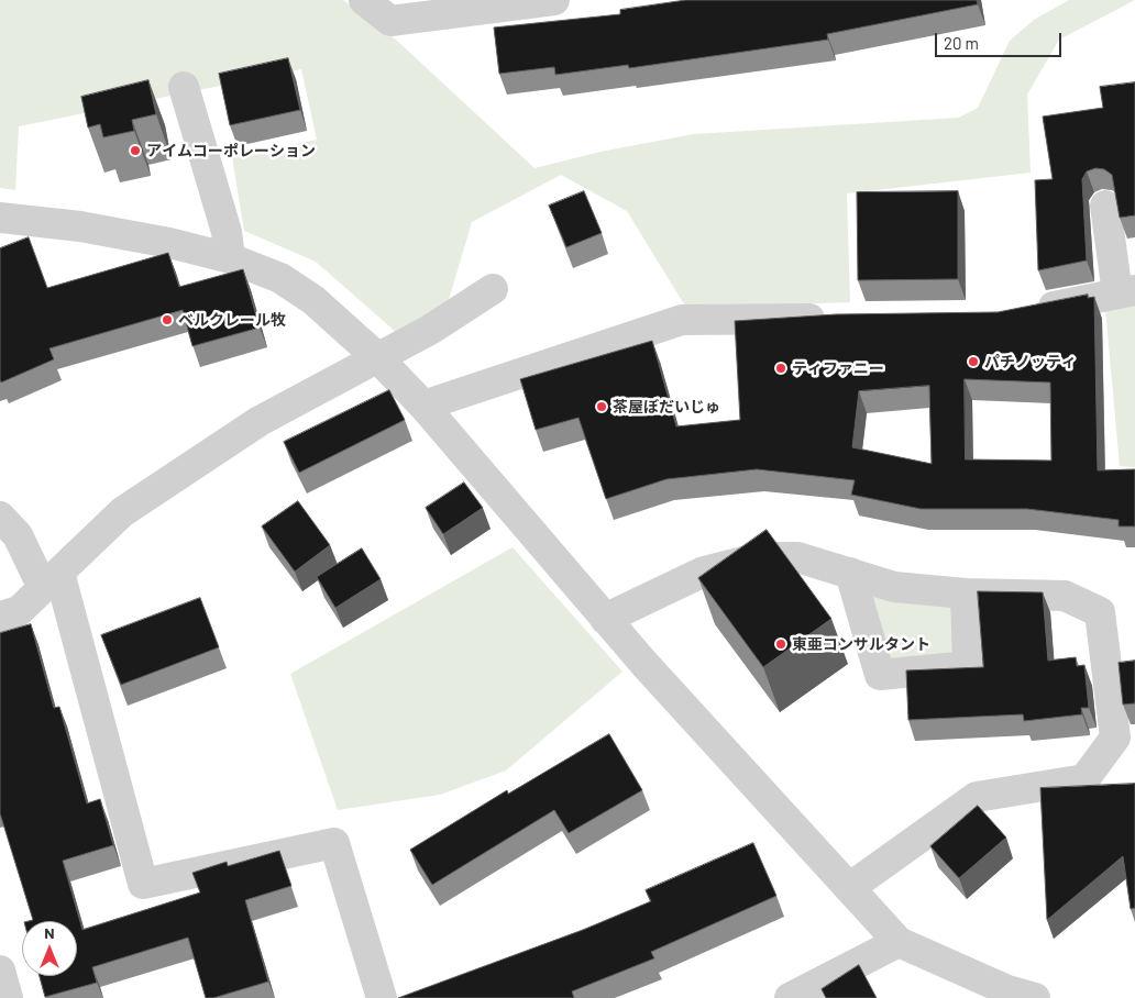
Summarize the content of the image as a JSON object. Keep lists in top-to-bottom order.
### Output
{
  "places": [
    "アイムコーポレーション",
    "ベルクレール牧",
    "パチノッティ",
    "ティファニー",
    "茶屋ぼだいじゅ",
    "東亜コンサルタント"
  ],
  "scale_bar": "20 m",
  "north": "top"
}
